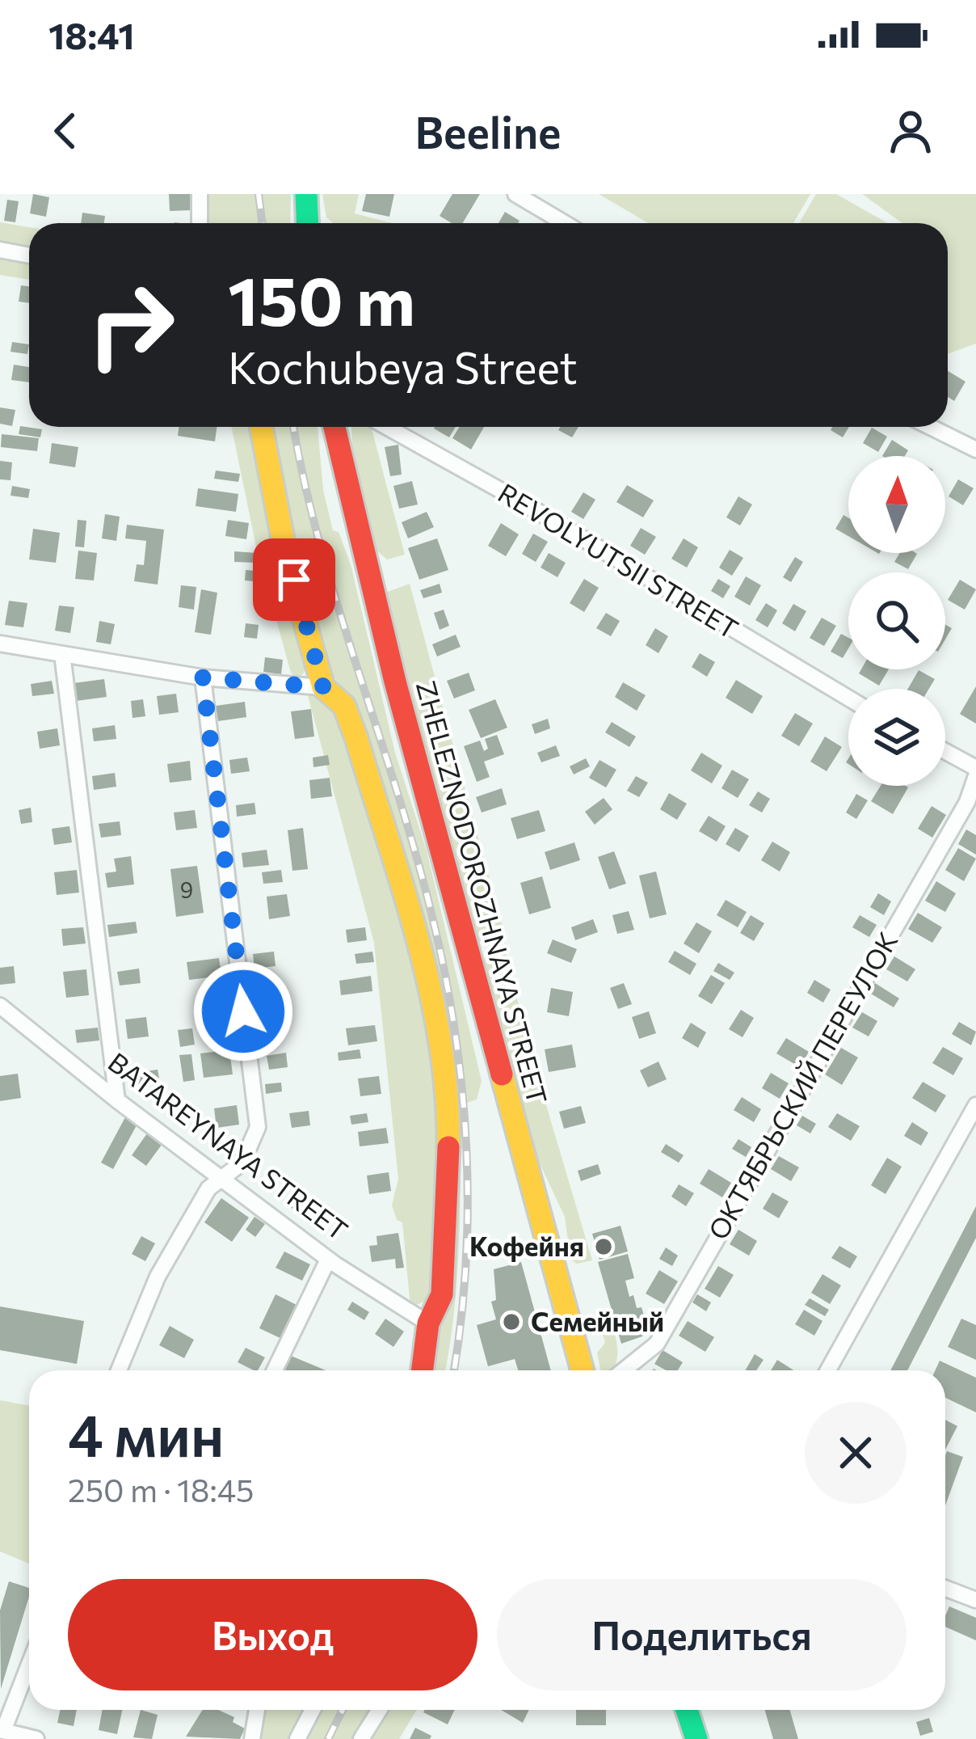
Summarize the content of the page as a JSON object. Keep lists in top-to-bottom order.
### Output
{
  "streets": {
    "main road": ["ZHELEZNODOROZHNAYA STREET"],
    "street": ["REVOLYUTSII STREET", "ОКТЯБРЬСКИЙ ПЕРЕУЛОК", "BATAREYNAYA STREET"]
  },
  "places": ["Кофейня", "Семейный"],
  "house_numbers": ["9"],
  "north": "top",
  "page": {
    "status": "18:41",
    "header": "Beeline",
    "turn": ["150 m", "Kochubeya Street"],
    "heading": ["4 мин", "250 m · 18:45"],
    "buttons": ["Выход", "Поделиться"]
  }
}
